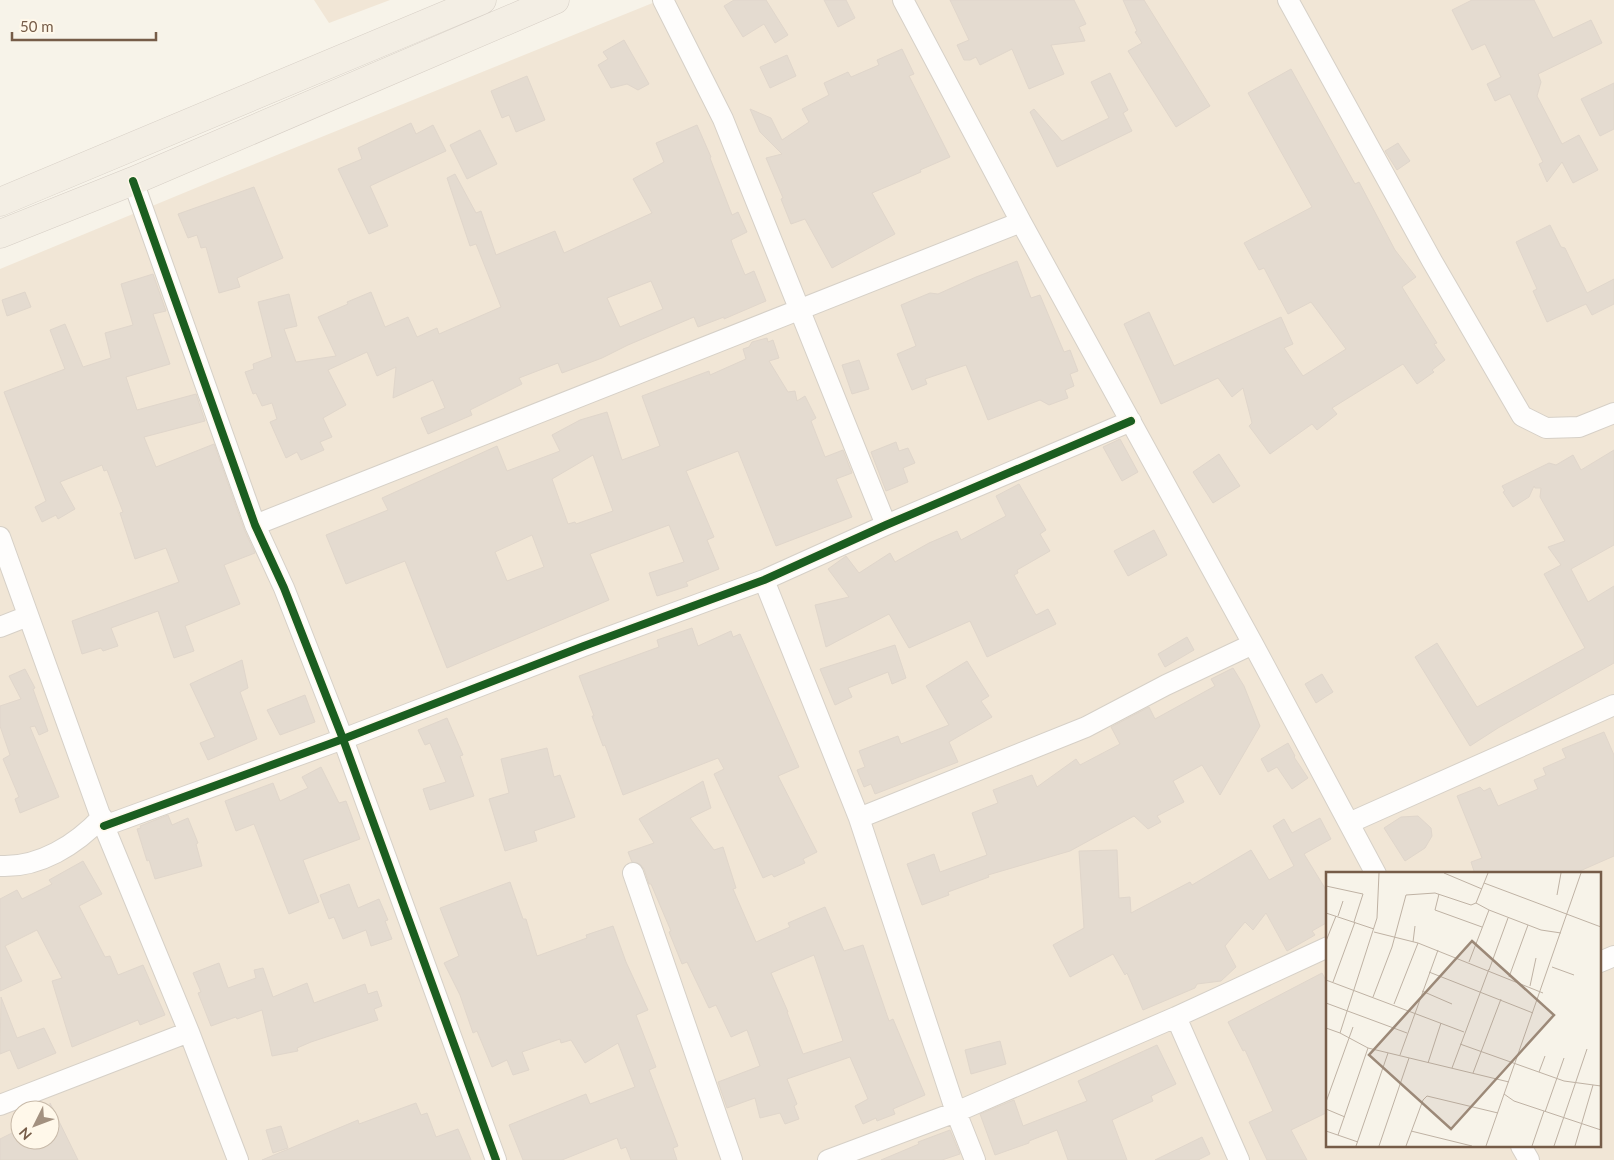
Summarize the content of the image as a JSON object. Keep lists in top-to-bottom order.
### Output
{
  "scale_bar": "50 m",
  "north": "bottom left"
}
